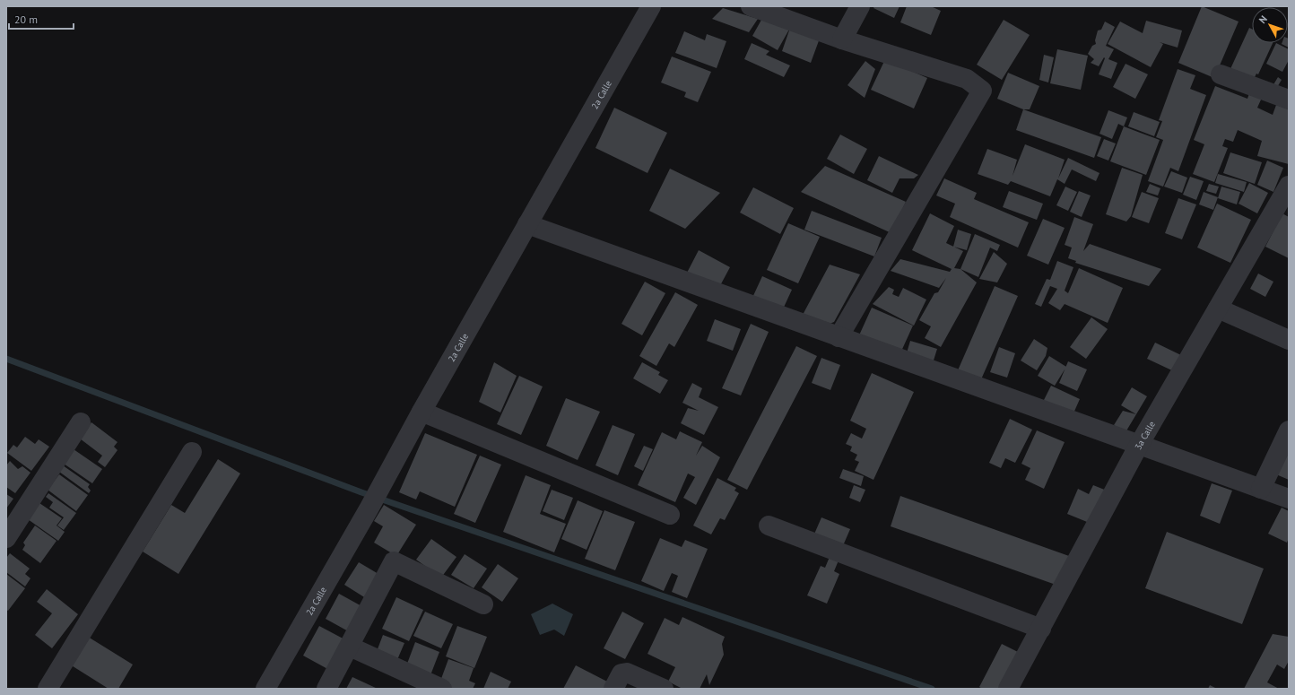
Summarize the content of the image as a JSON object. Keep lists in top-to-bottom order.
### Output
{
  "streets": {
    "street": ["2a Calle", "3a Calle"]
  },
  "scale_bar": "20 m",
  "north": "top left"
}
